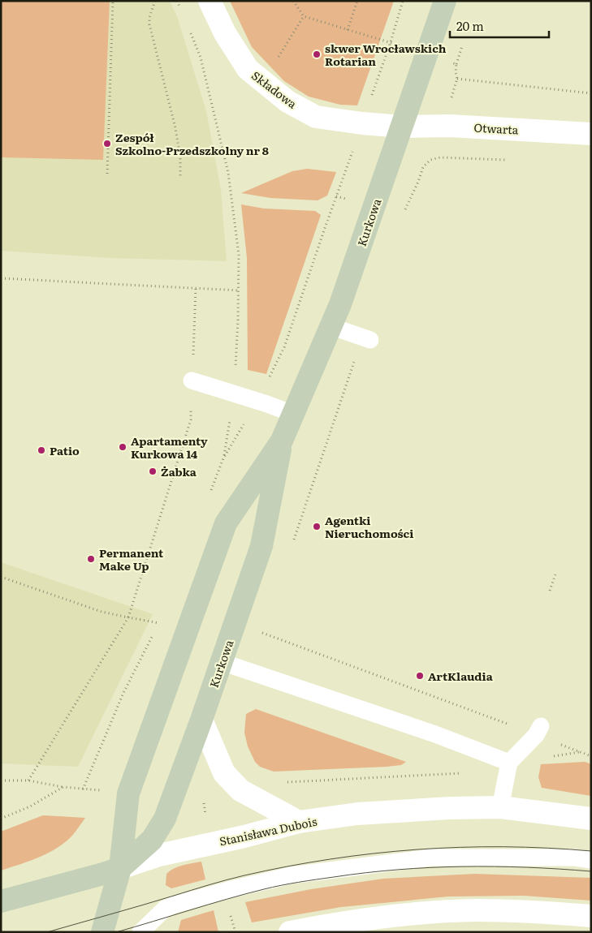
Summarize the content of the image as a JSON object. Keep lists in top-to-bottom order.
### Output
{
  "streets": {
    "main road": ["Kurkowa", "Stanisława Dubois"],
    "street": ["Składowa", "Otwarta"]
  },
  "crossings": [
    ["Składowa", "Otwarta"],
    ["Składowa", "Kurkowa"],
    ["Otwarta", "Kurkowa"],
    ["Kurkowa", "Stanisława Dubois"]
  ],
  "places": [
    "skwer Wrocławskich Rotarian",
    "Zespół Szkolno-Przedszkolny nr 8",
    "Apartamenty Kurkowa 14",
    "Patio",
    "Żabka",
    "Agentki Nieruchomości",
    "Permanent Make Up",
    "ArtKlaudia"
  ],
  "scale_bar": "20 m"
}
